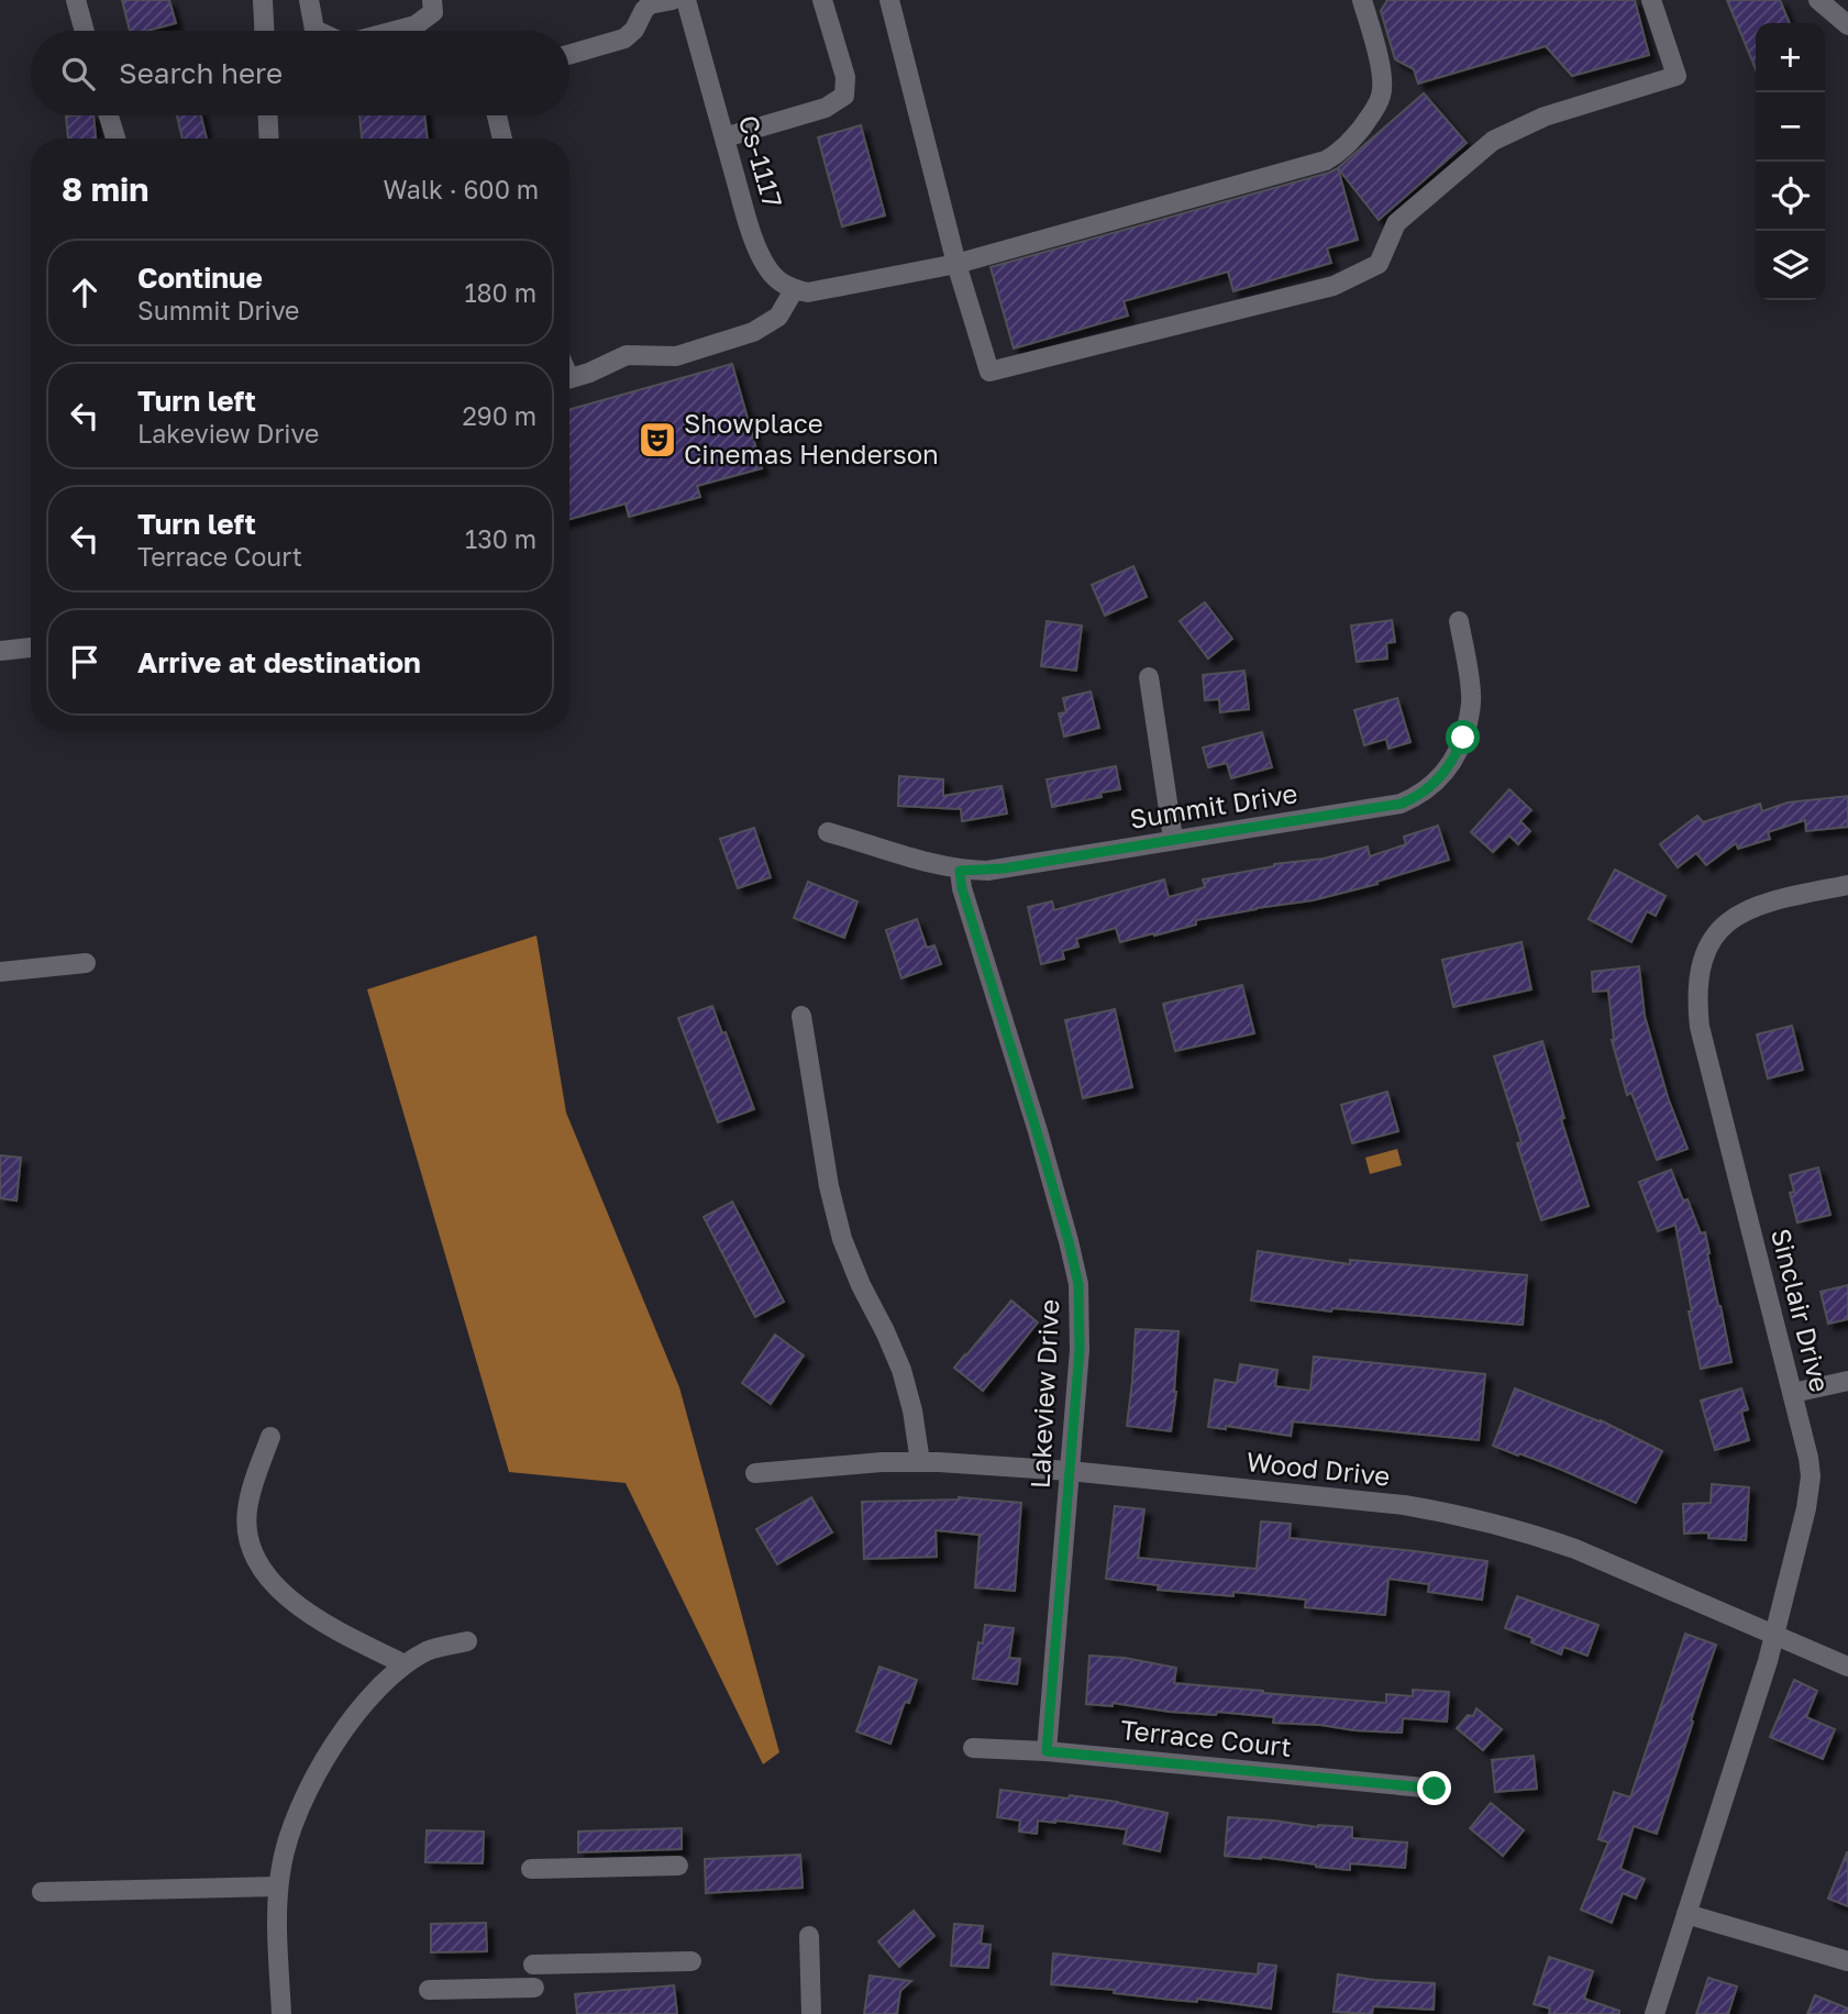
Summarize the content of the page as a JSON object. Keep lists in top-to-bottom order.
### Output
{
  "streets": {
    "street": [
      "Cs-1117",
      "Summit Drive",
      "Sinclair Drive",
      "Lakeview Drive",
      "Wood Drive",
      "Terrace Court"
    ]
  },
  "crossings": [
    ["Summit Drive", "Lakeview Drive"],
    ["Sinclair Drive", "Wood Drive"],
    ["Lakeview Drive", "Wood Drive"],
    ["Lakeview Drive", "Terrace Court"]
  ],
  "places": {
    "theatre": ["Showplace Cinemas Henderson"]
  },
  "page": {
    "map_buttons": ["+", "−"],
    "search": "Search here",
    "heading": ["8 min", "Walk · 600 m"],
    "list": [
      ["Continue", "Summit Drive", "180 m"],
      ["Turn left", "Lakeview Drive", "290 m"],
      ["Turn left", "Terrace Court", "130 m"],
      "Arrive at destination"
    ]
  }
}
